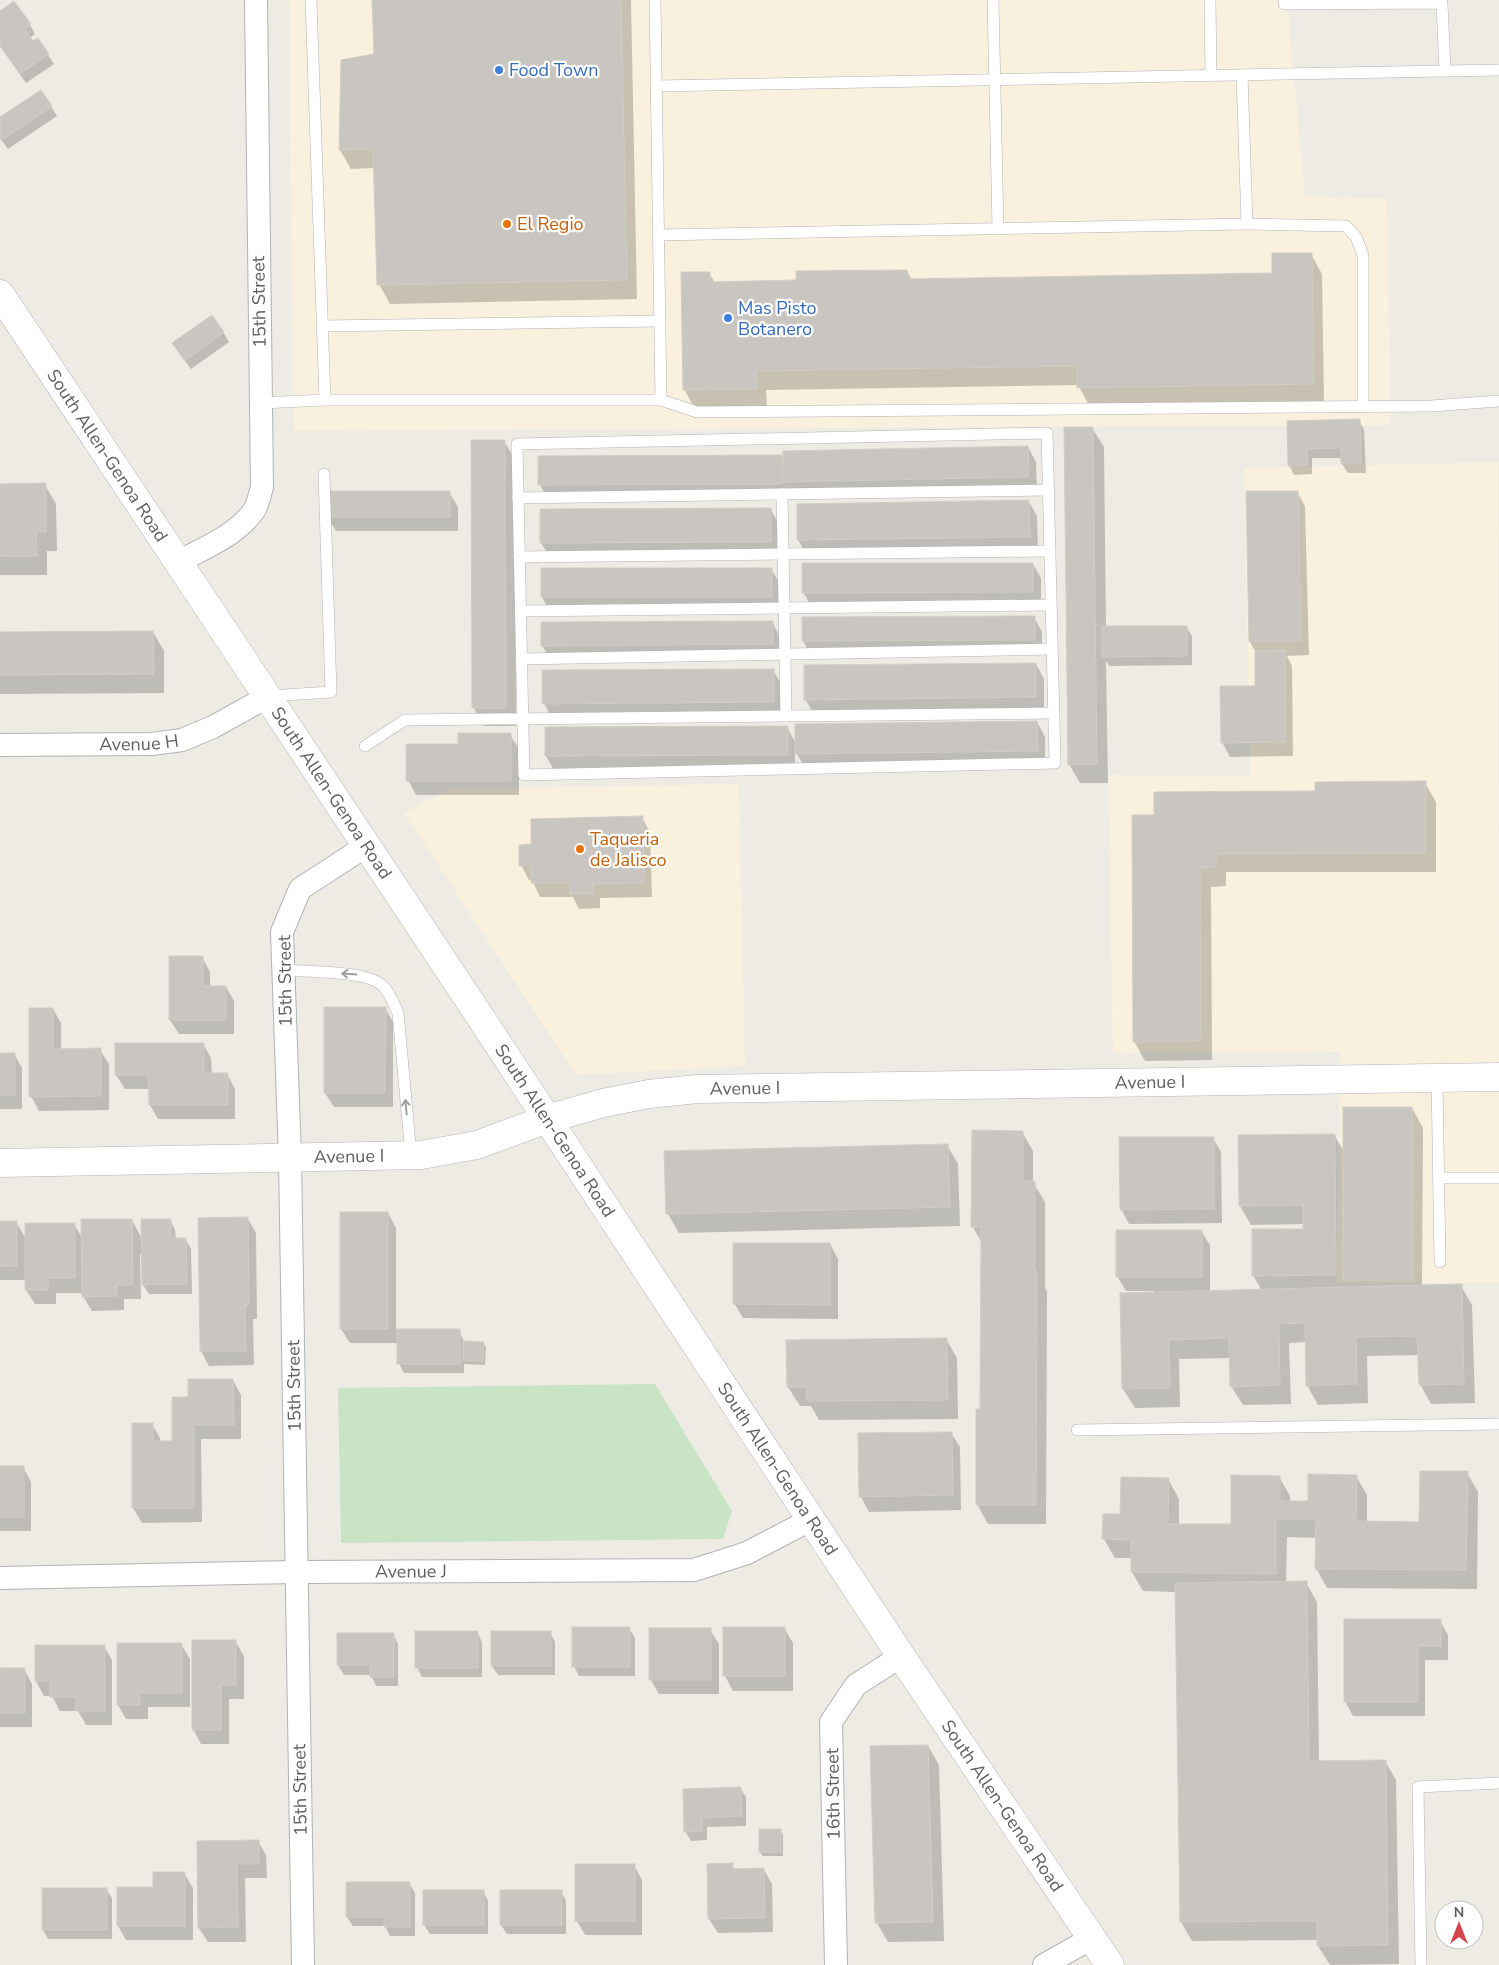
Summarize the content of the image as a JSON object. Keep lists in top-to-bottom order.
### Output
{
  "streets": {
    "main road": ["South Allen-Genoa Road", "Avenue I"],
    "street": [
      "15th Street",
      "Avenue H",
      "Avenue J",
      "16th Street"
    ]
  },
  "crossings": [
    ["15th Street", "South Allen-Genoa Road"],
    ["15th Street", "Avenue I"],
    ["15th Street", "Avenue J"],
    ["South Allen-Genoa Road", "Avenue H"],
    ["South Allen-Genoa Road", "Avenue I"],
    ["South Allen-Genoa Road", "Avenue J"],
    ["South Allen-Genoa Road", "16th Street"]
  ],
  "places": [
    "Food Town",
    "El Regio",
    "Mas Pisto Botanero",
    "Taqueria de Jalisco"
  ],
  "north": "top"
}
